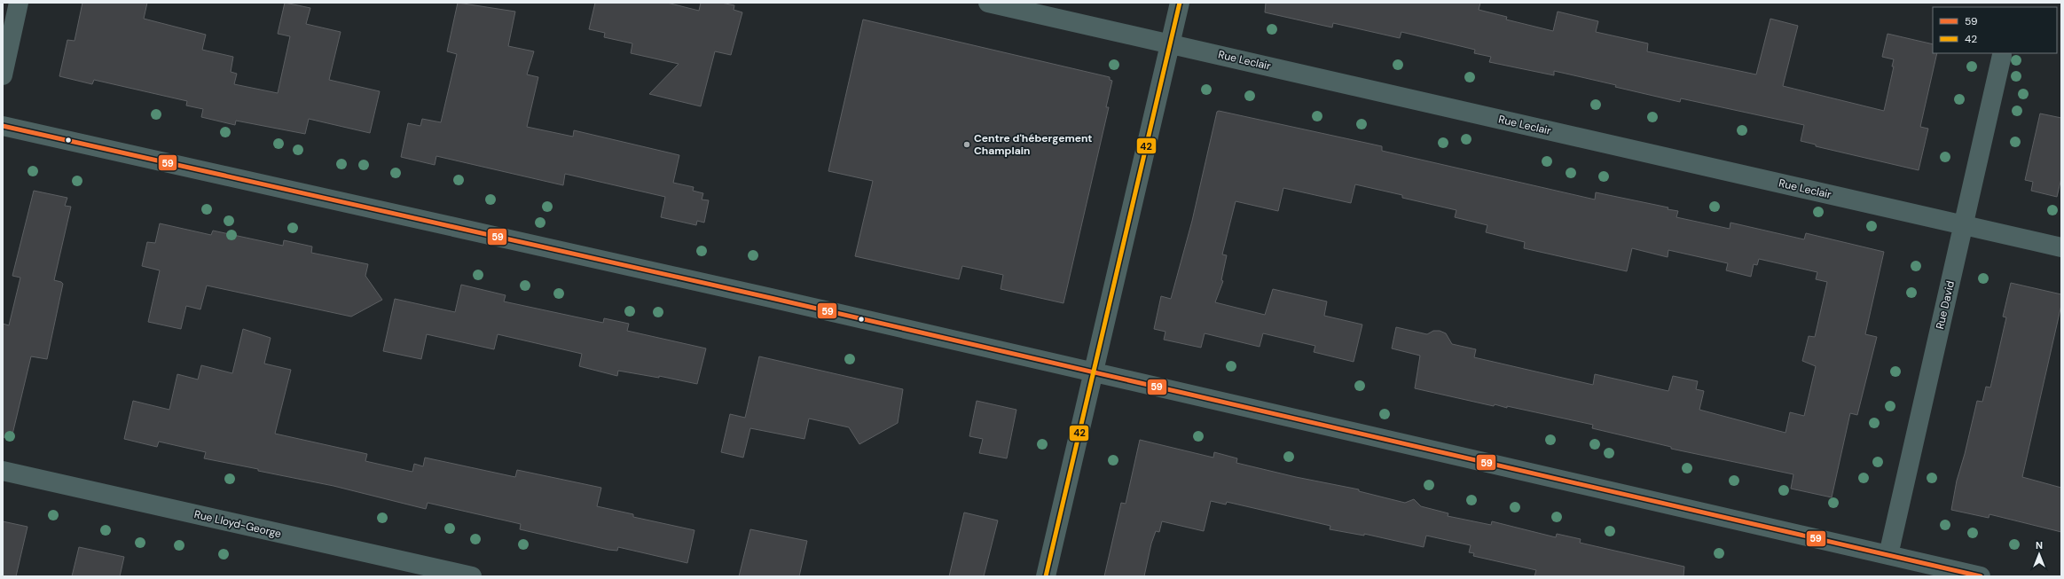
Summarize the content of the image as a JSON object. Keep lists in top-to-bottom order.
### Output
{
  "streets": {
    "street": ["Rue Leclair", "Rue David", "Rue Lloyd-George"]
  },
  "crossings": [
    ["Rue Leclair", "Rue David"]
  ],
  "places": ["Centre d'hébergement Champlain"],
  "lines": ["transit line 42", "transit line 59"],
  "legend": ["59", "42"],
  "north": "top"
}
